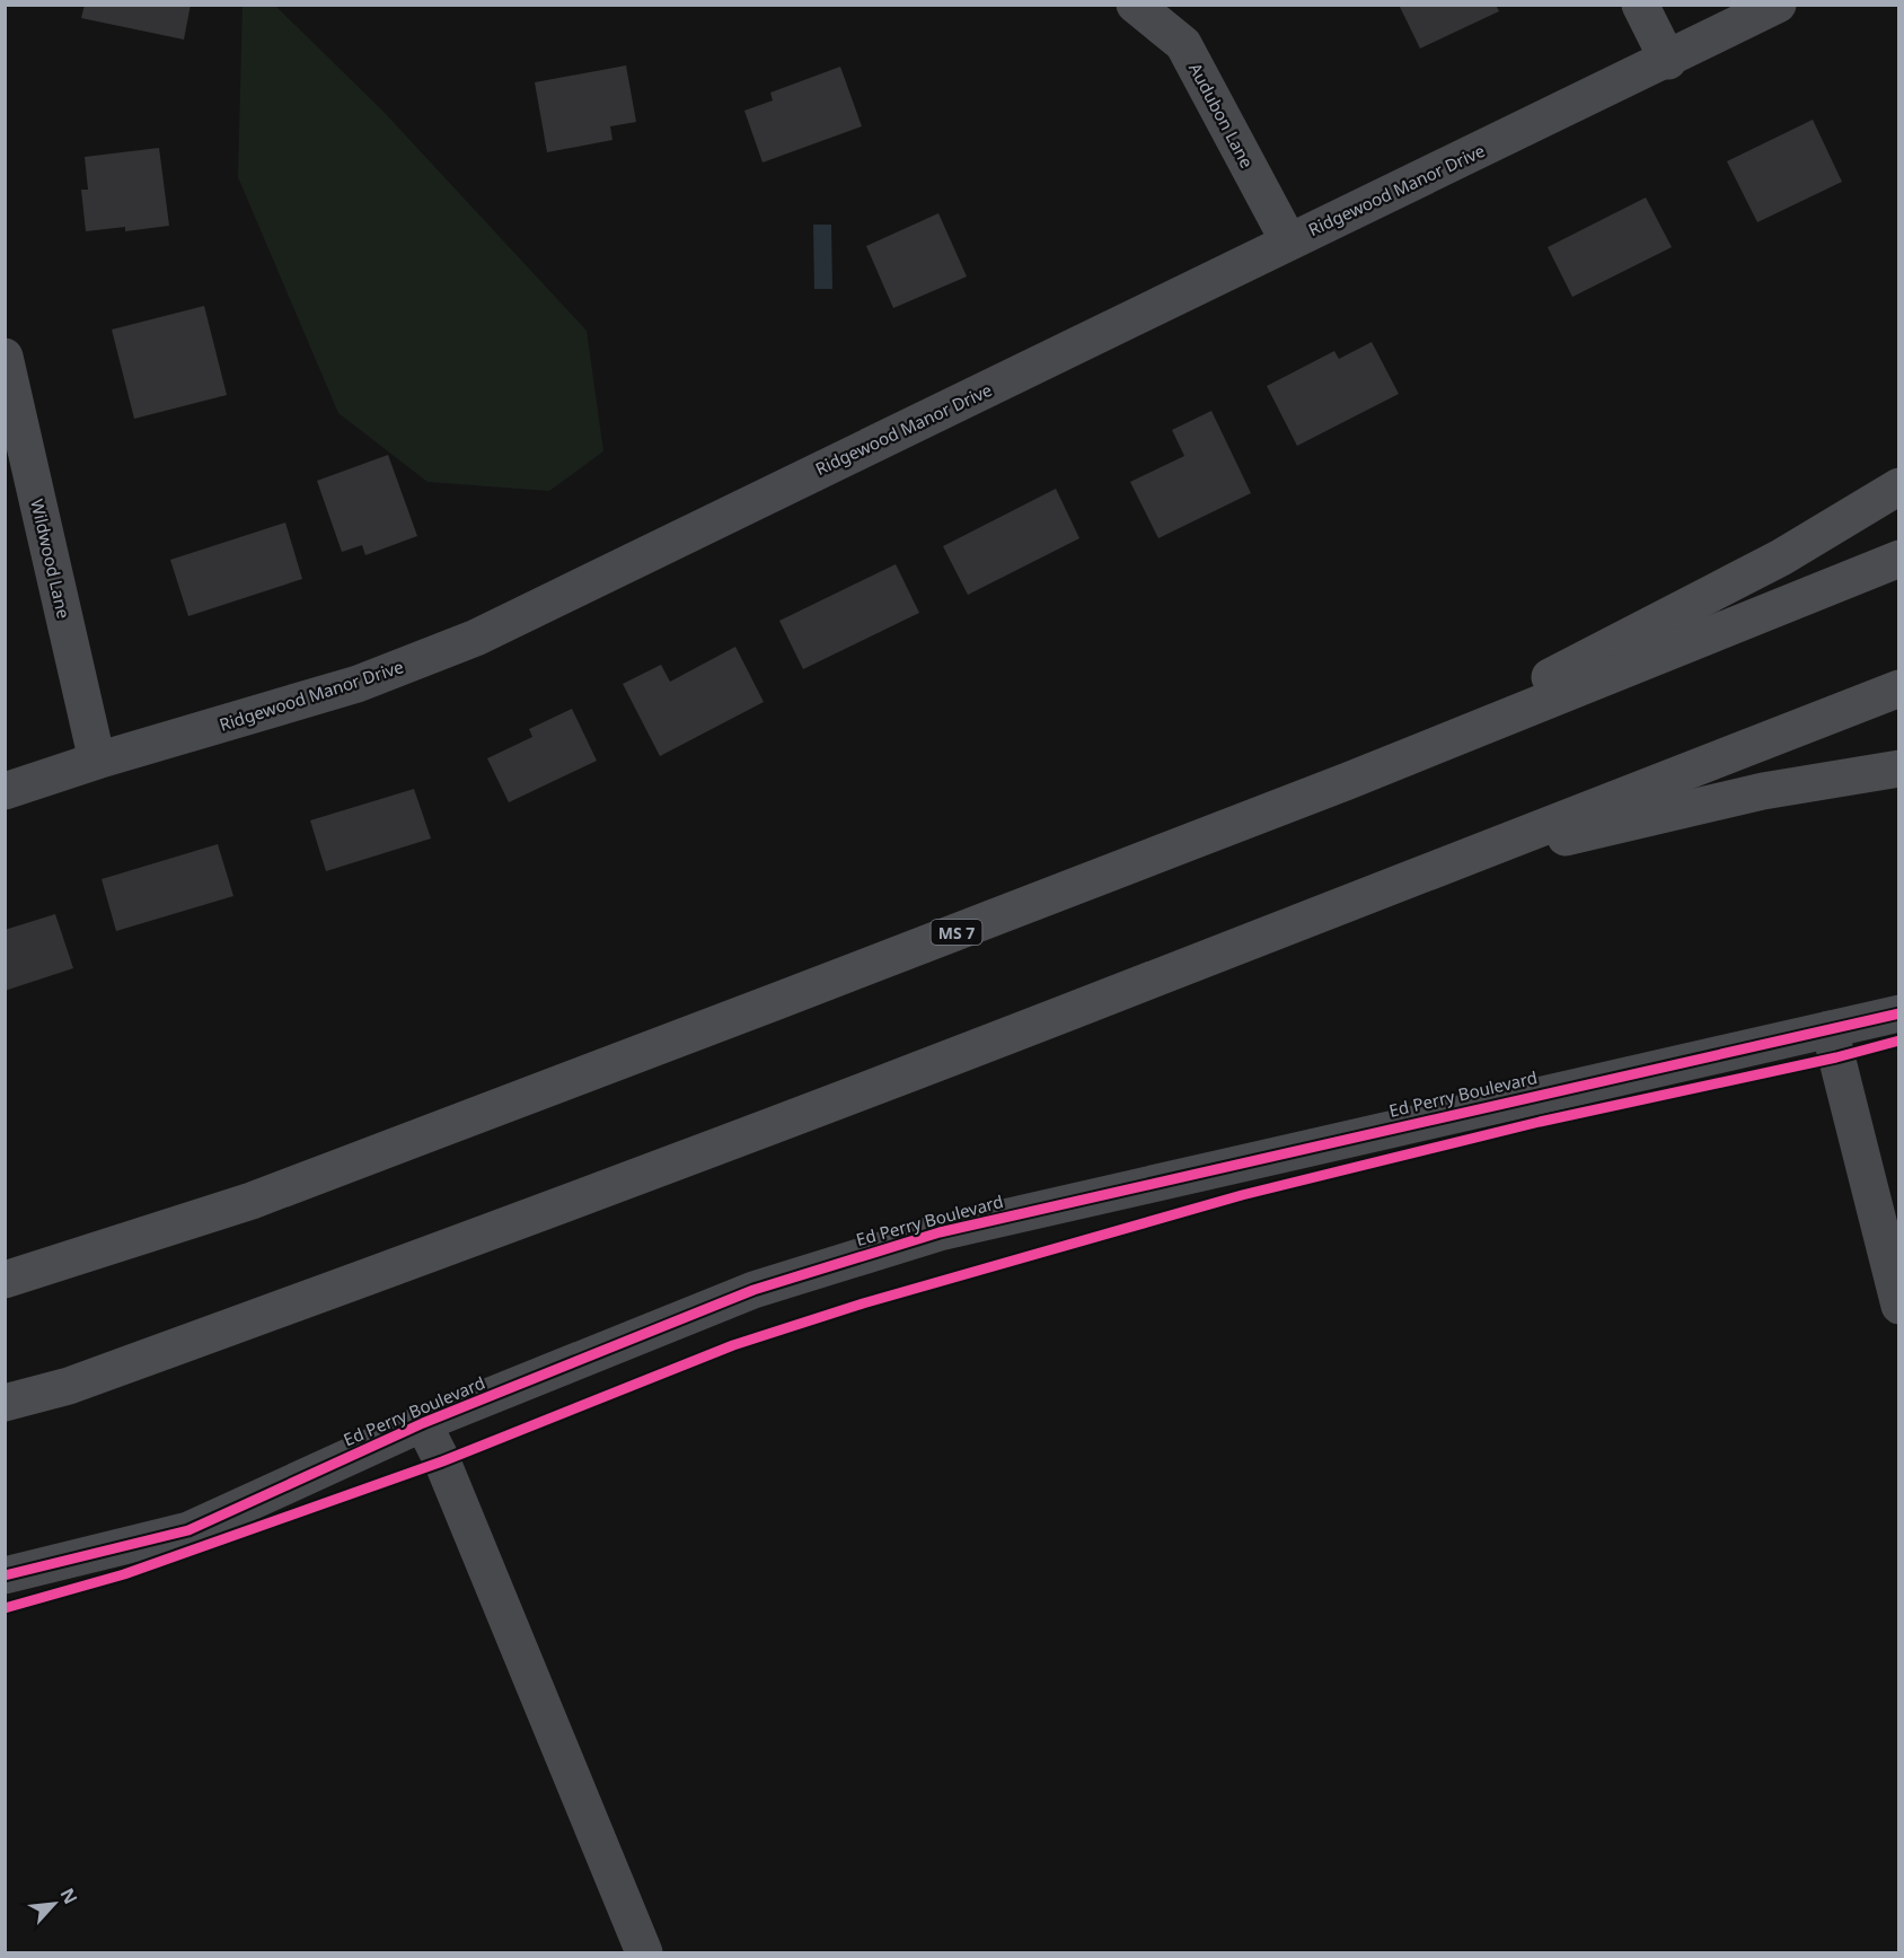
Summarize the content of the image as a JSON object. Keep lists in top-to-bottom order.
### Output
{
  "streets": {
    "highway": ["MS 7"],
    "street": [
      "Audubon Lane",
      "Ridgewood Manor Drive",
      "Wildwood Lane",
      "Ed Perry Boulevard"
    ]
  },
  "crossings": [
    ["Audubon Lane", "Ridgewood Manor Drive"],
    ["Ridgewood Manor Drive", "Wildwood Lane"]
  ],
  "north": "top right"
}
